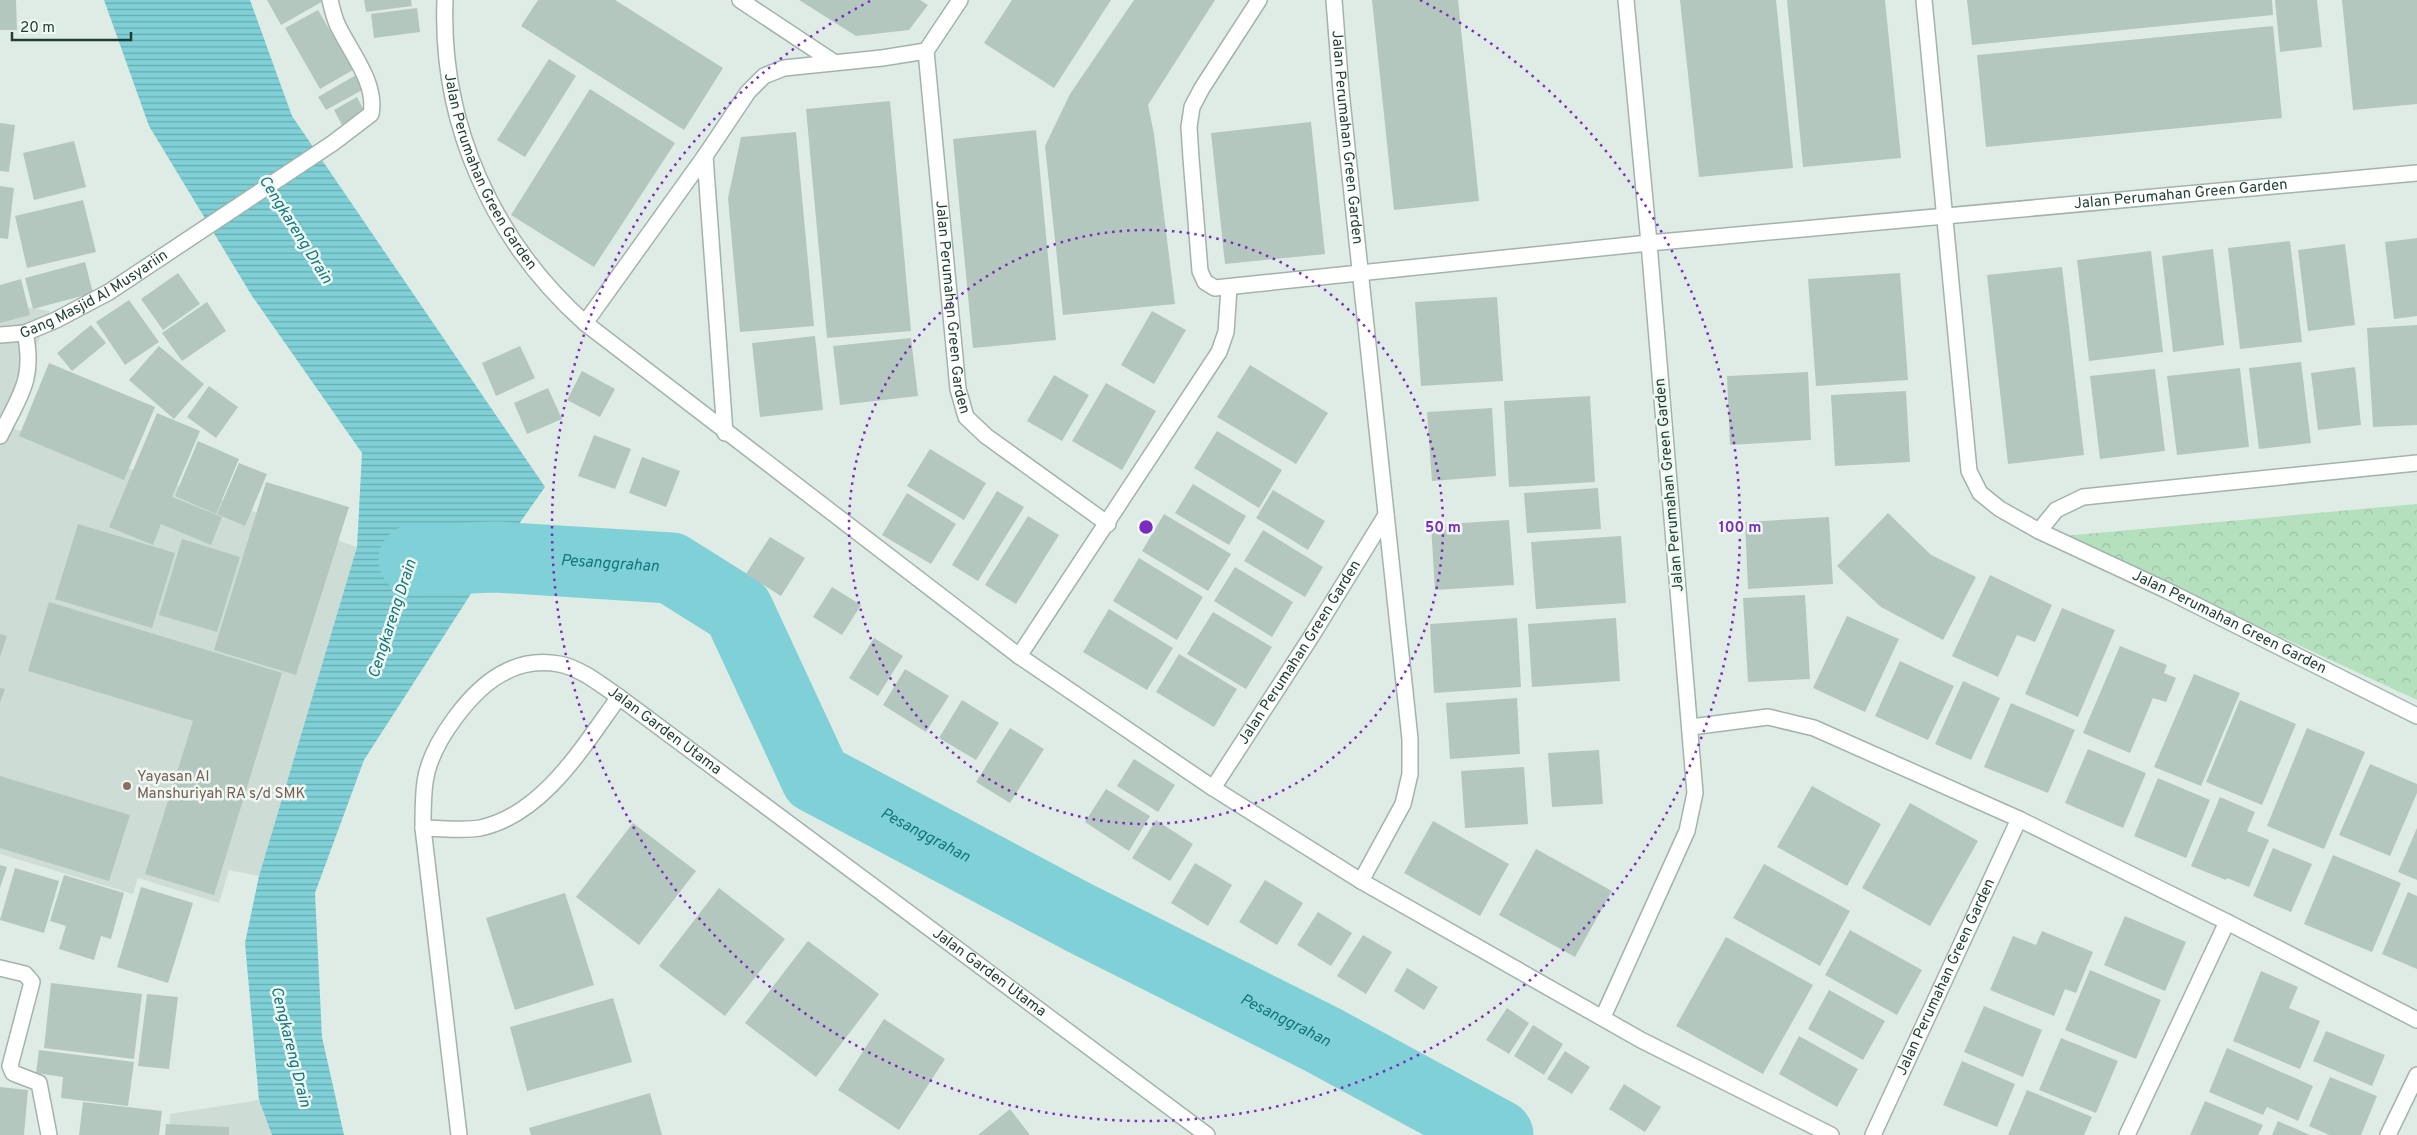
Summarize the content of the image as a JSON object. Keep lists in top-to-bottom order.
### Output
{
  "streets": {
    "street": ["Jalan Perumahan Green Garden", "Gang Masjid Al Musyariin", "Jalan Garden Utama"]
  },
  "water": ["Cengkareng Drain", "Pesanggrahan"],
  "places": ["Yayasan Al Manshuriyah RA s/d SMK"],
  "scale_bar": "20 m",
  "rings": ["50 m", "100 m"]
}
